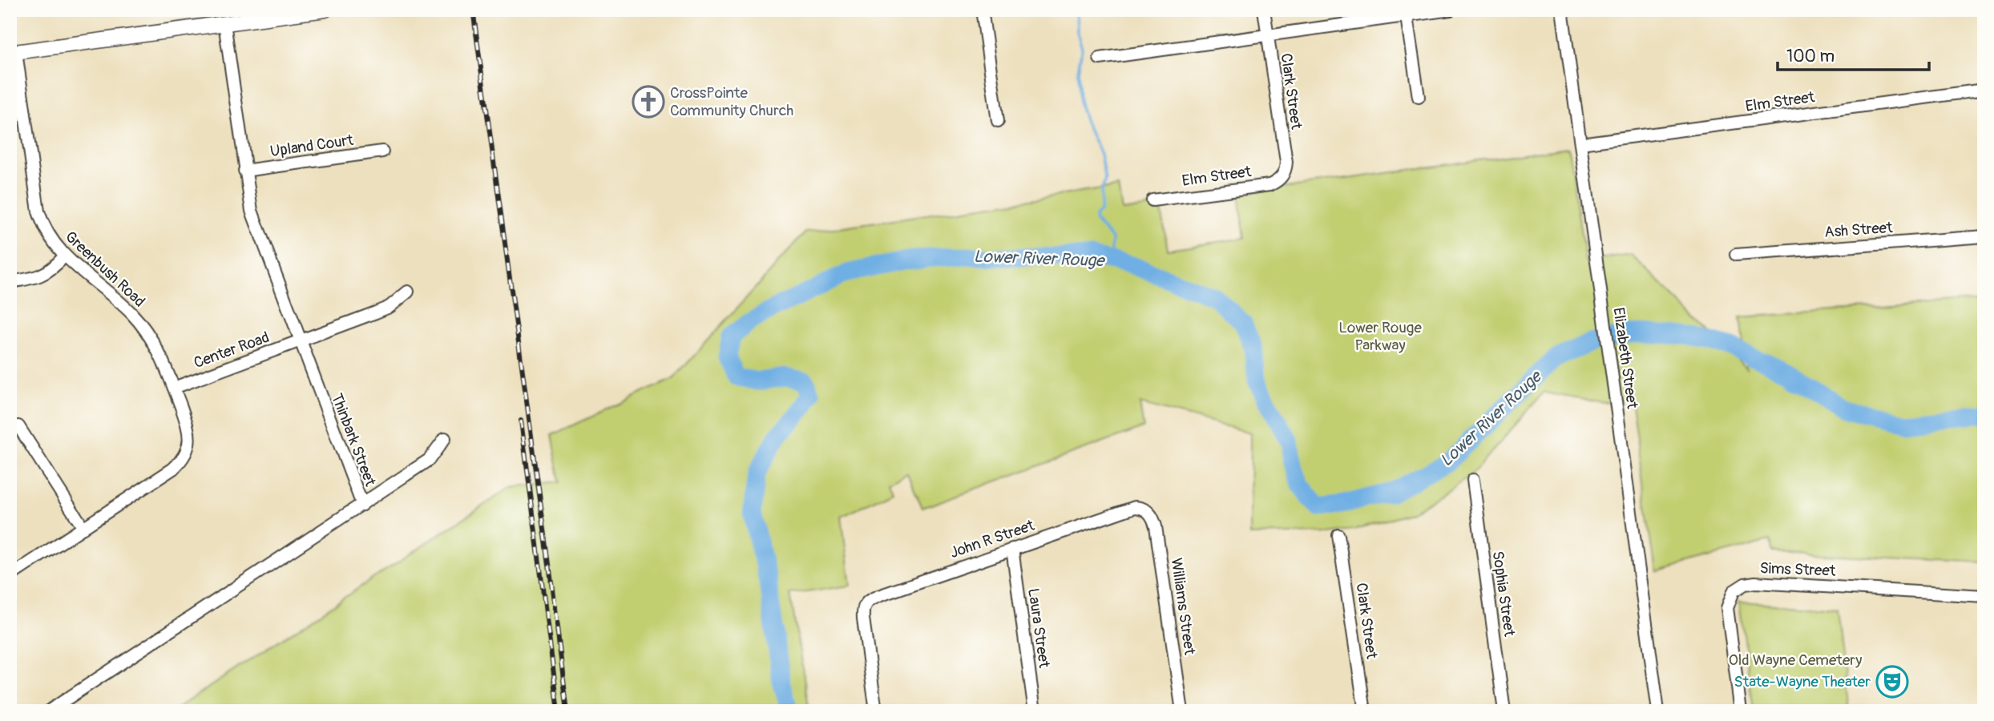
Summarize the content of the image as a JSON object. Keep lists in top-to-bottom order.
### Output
{
  "streets": {
    "street": [
      "Clark Street",
      "Elm Street",
      "Upland Court",
      "Ash Street",
      "Greenbush Road",
      "Center Road",
      "Elizabeth Street",
      "Thinbark Street",
      "John R Street",
      "Sims Street",
      "Sophia Street",
      "Williams Street",
      "Laura Street"
    ]
  },
  "crossings": [
    ["Clark Street", "Elm Street"],
    ["Elm Street", "Elizabeth Street"],
    ["Upland Court", "Thinbark Street"],
    ["Greenbush Road", "Center Road"],
    ["Center Road", "Thinbark Street"],
    ["John R Street", "Williams Street"],
    ["John R Street", "Laura Street"]
  ],
  "water": ["Lower River Rouge"],
  "parks": ["Lower Rouge Parkway", "Old Wayne Cemetery"],
  "places": {
    "church": ["CrossPointe Community Church"],
    "theatre": ["State-Wayne Theater"]
  },
  "scale_bar": "100 m"
}
